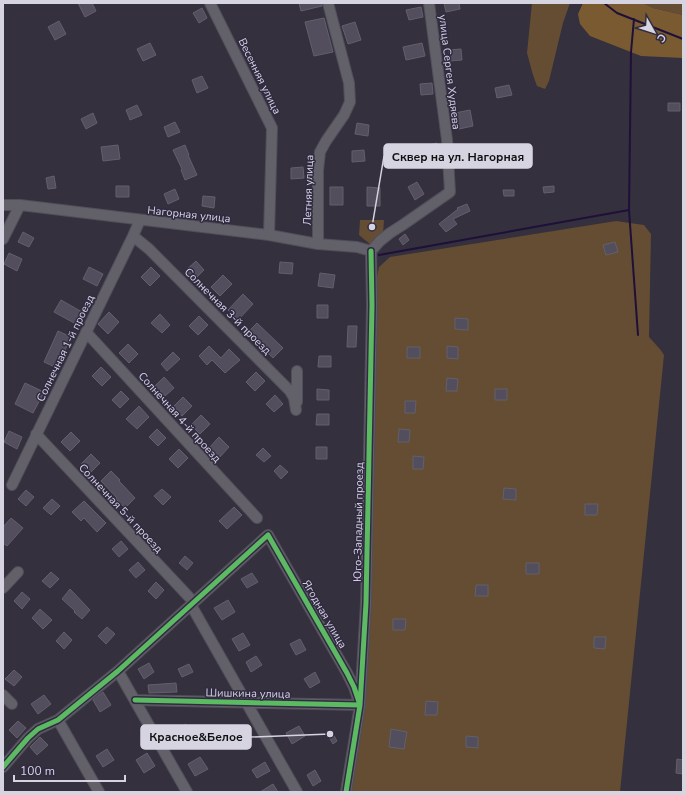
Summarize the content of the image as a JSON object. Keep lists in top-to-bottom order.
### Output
{
  "streets": {
    "street": [
      "улица Сергея Худяева",
      "Весенняя улица",
      "Летняя улица",
      "Нагорная улица",
      "Солнечная 3-й проезд",
      "Солнечная 1-й проезд",
      "Солнечная 4-й проезд",
      "Солнечная 5-й проезд",
      "Юго-Западный проезд",
      "Ягодная улица",
      "Шишкина улица"
    ]
  },
  "crossings": [
    ["улица Сергея Худяева", "Нагорная улица"],
    ["улица Сергея Худяева", "Юго-Западный проезд"],
    ["Весенняя улица", "Нагорная улица"],
    ["Летняя улица", "Нагорная улица"],
    ["Нагорная улица", "Солнечная 1-й проезд"],
    ["Нагорная улица", "Юго-Западный проезд"],
    ["Солнечная 3-й проезд", "Солнечная 1-й проезд"],
    ["Солнечная 1-й проезд", "Солнечная 4-й проезд"],
    ["Солнечная 1-й проезд", "Солнечная 5-й проезд"],
    ["Солнечная 5-й проезд", "Ягодная улица"],
    ["Солнечная 5-й проезд", "Шишкина улица"],
    ["Юго-Западный проезд", "Ягодная улица"],
    ["Юго-Западный проезд", "Шишкина улица"],
    ["Ягодная улица", "Шишкина улица"]
  ],
  "places": ["Сквер на ул. Нагорная", "Красное&Белое"],
  "scale_bar": "100 m",
  "north": "bottom right"
}
